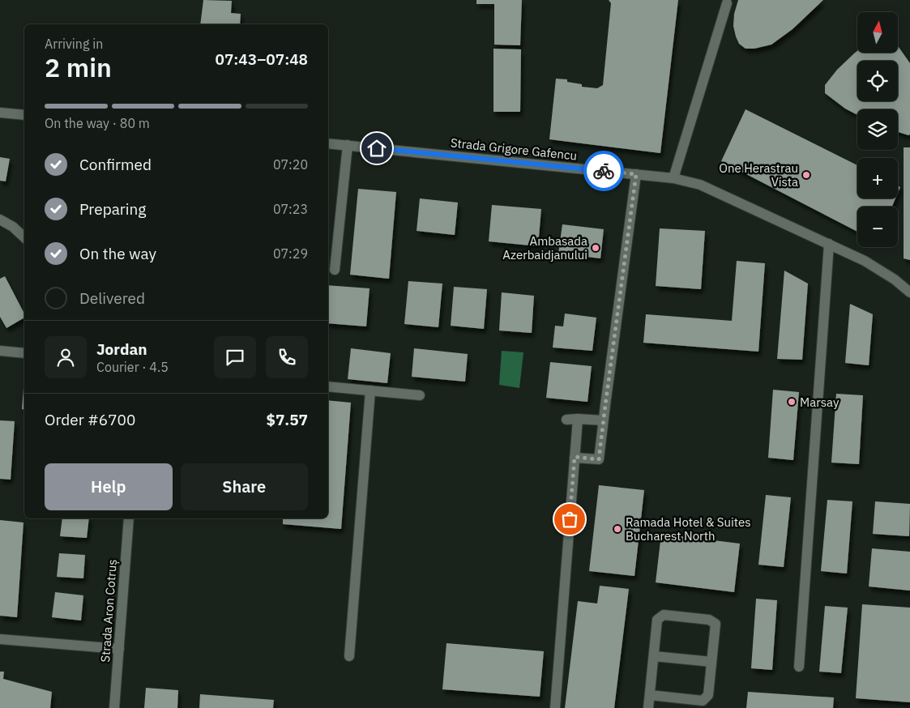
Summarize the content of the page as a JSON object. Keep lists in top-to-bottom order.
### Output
{
  "streets": {
    "street": ["Strada Grigore Gafencu", "Strada Aron Cotruș"]
  },
  "places": [
    "One Herastrau Vista",
    "Ambasada Azerbaidjanului",
    "Marsay",
    "Ramada Hotel & Suites Bucharest North"
  ],
  "north": "top",
  "page": {
    "map_buttons": ["+", "−"],
    "heading": ["2 min", "Arriving in", "07:43–07:48"],
    "panel": [
      "Jordan",
      "Courier · 4.5",
      "Order #6700",
      "$7.57"
    ],
    "bar": "On the way · 80 m",
    "list": [
      ["Confirmed", "07:20"],
      ["Preparing", "07:23"],
      ["On the way", "07:29"],
      "Delivered"
    ],
    "buttons": ["Help", "Share"]
  }
}
